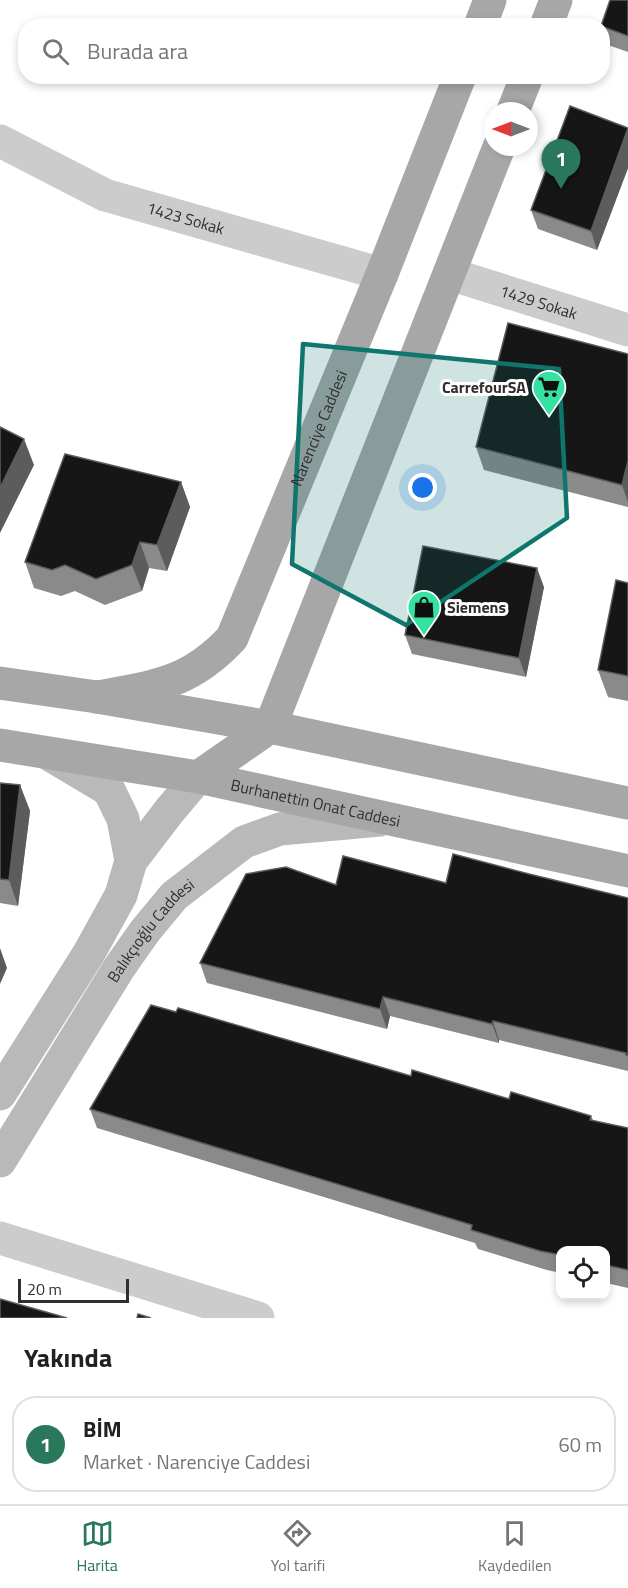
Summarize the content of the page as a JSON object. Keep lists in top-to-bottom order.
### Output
{
  "streets": {
    "main road": ["Narenciye Caddesi", "Burhanettin Onat Caddesi"],
    "street": ["1423 Sokak", "1429 Sokak", "Balıkçıoğlu Caddesi"]
  },
  "crossings": [
    ["1423 Sokak", "Narenciye Caddesi"],
    ["Burhanettin Onat Caddesi", "Balıkçıoğlu Caddesi"]
  ],
  "places": {
    "supermarket": ["CarrefourSA"],
    "shop": ["Siemens"]
  },
  "scale_bar": "20 m",
  "north": "left",
  "page": {
    "search": "Burada ara",
    "pins": "1",
    "scale": "20 m",
    "heading": "Yakında",
    "list": [
      {
        "mark": "1",
        "name": "BİM",
        "note": "Market · Narenciye Caddesi",
        "value": "60 m"
      }
    ],
    "nav": ["Harita", "Yol tarifi", "Kaydedilen"]
  }
}
